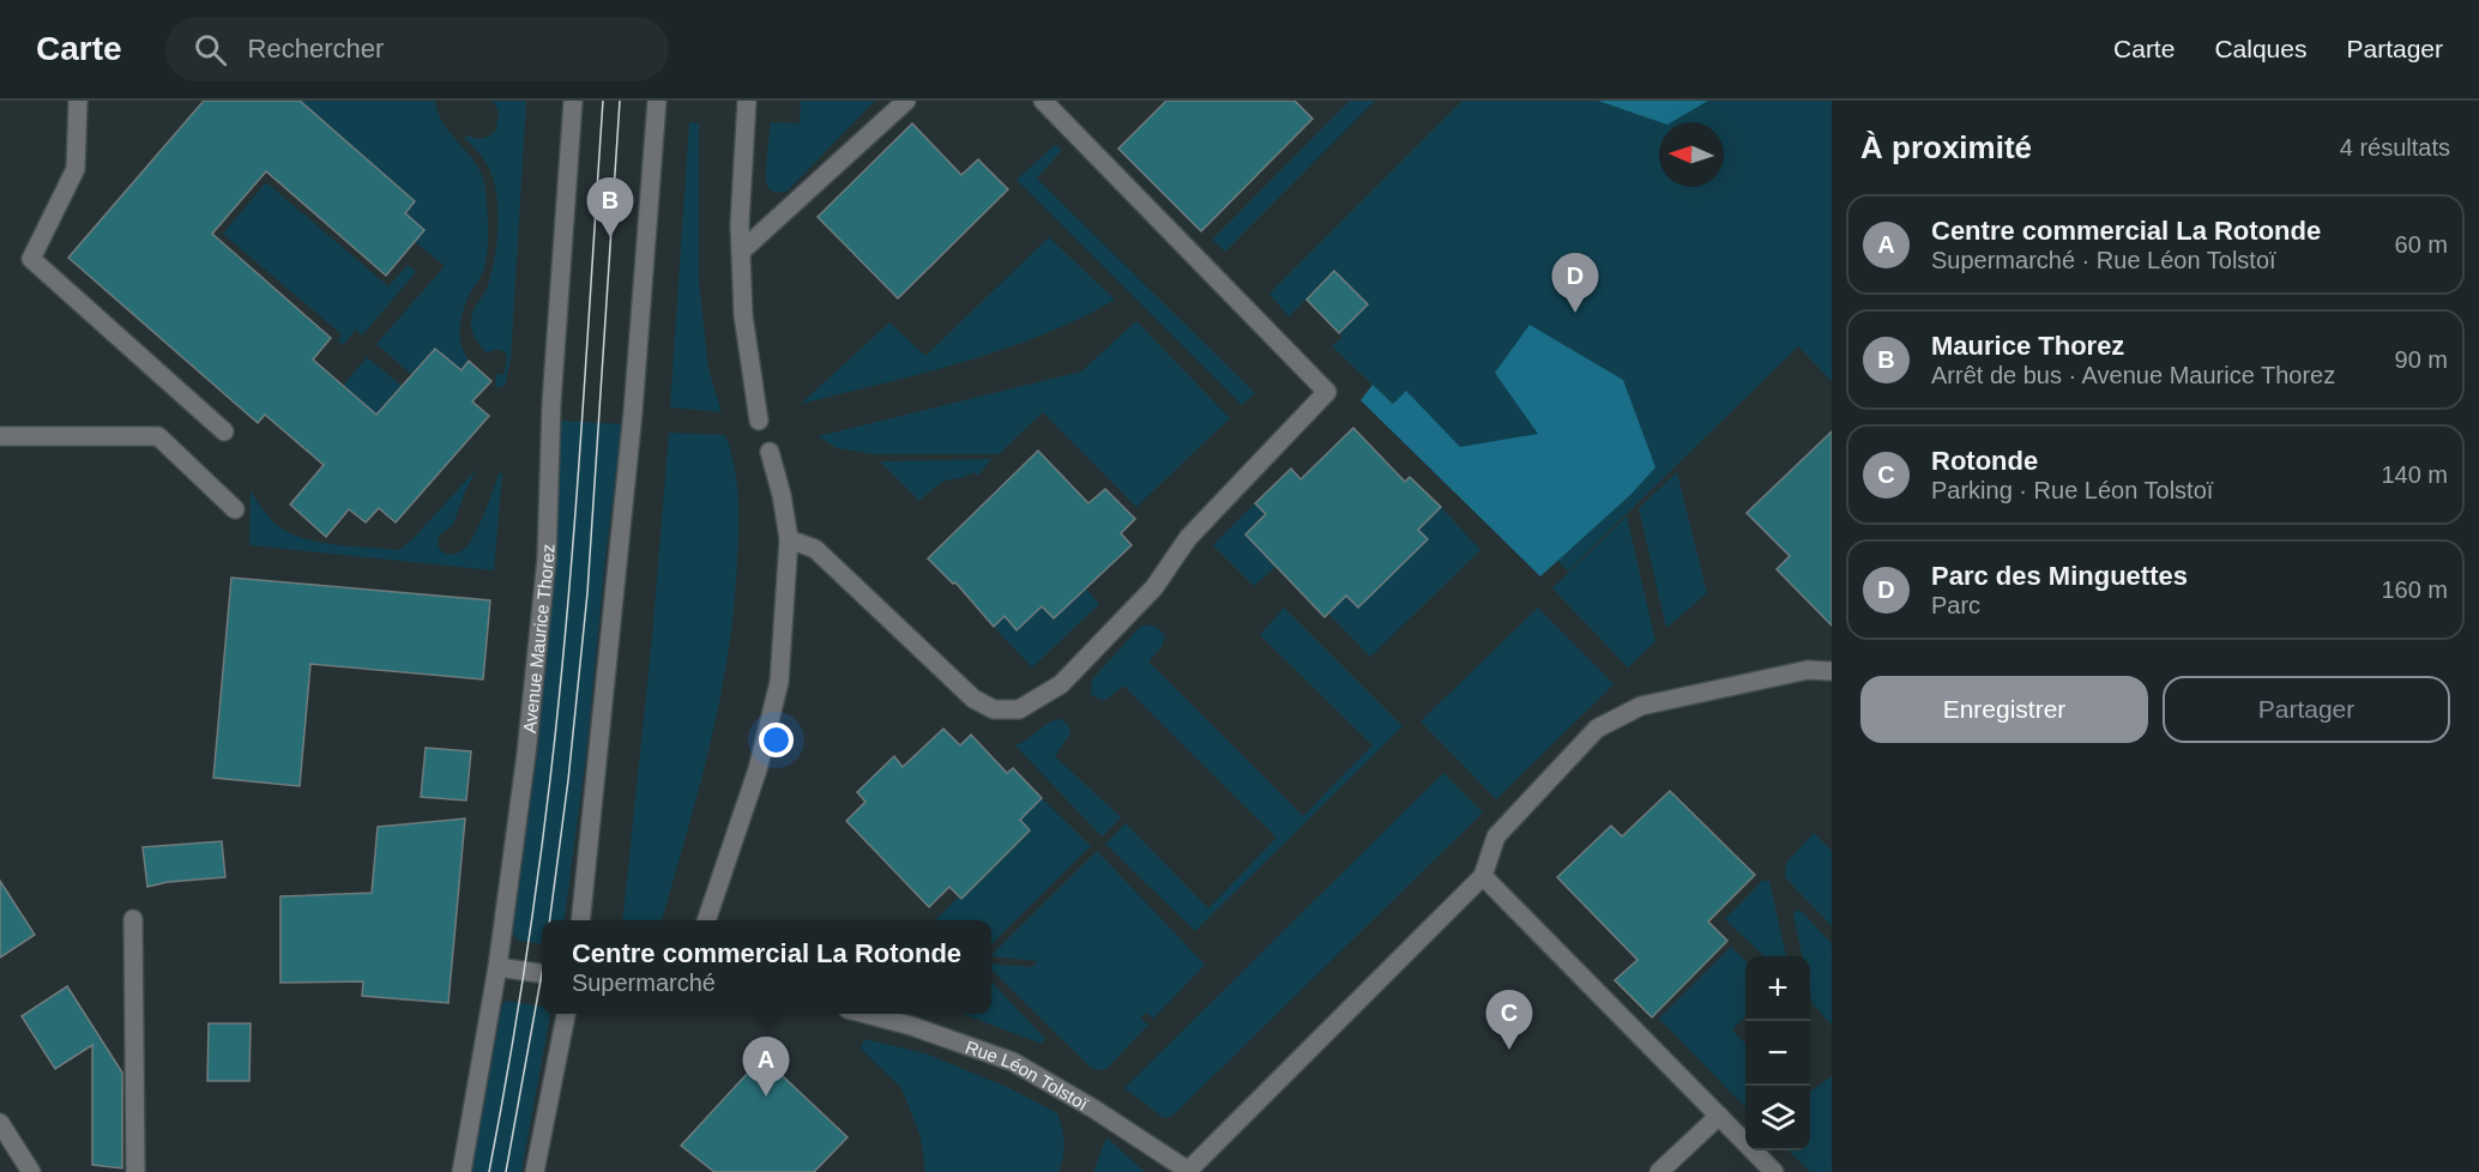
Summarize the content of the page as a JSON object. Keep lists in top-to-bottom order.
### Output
{
  "streets": {
    "street": ["Avenue Maurice Thorez", "Rue Léon Tolstoï"]
  },
  "north": "left",
  "page": {
    "header": "Carte",
    "search": "Rechercher",
    "nav": ["Carte", "Calques", "Partager"],
    "heading": ["À proximité", "4 résultats"],
    "pins": [
      "B",
      "D",
      "C",
      "A"
    ],
    "list": [
      {
        "mark": "A",
        "name": "Centre commercial La Rotonde",
        "note": "Supermarché · Rue Léon Tolstoï",
        "value": "60 m"
      },
      {
        "mark": "B",
        "name": "Maurice Thorez",
        "note": "Arrêt de bus · Avenue Maurice Thorez",
        "value": "90 m"
      },
      {
        "mark": "C",
        "name": "Rotonde",
        "note": "Parking · Rue Léon Tolstoï",
        "value": "140 m"
      },
      {
        "mark": "D",
        "name": "Parc des Minguettes",
        "note": "Parc",
        "value": "160 m"
      }
    ],
    "buttons": ["Enregistrer", "Partager"],
    "popup": ["Centre commercial La Rotonde", "Supermarché"],
    "map_buttons": ["+", "−"]
  }
}
